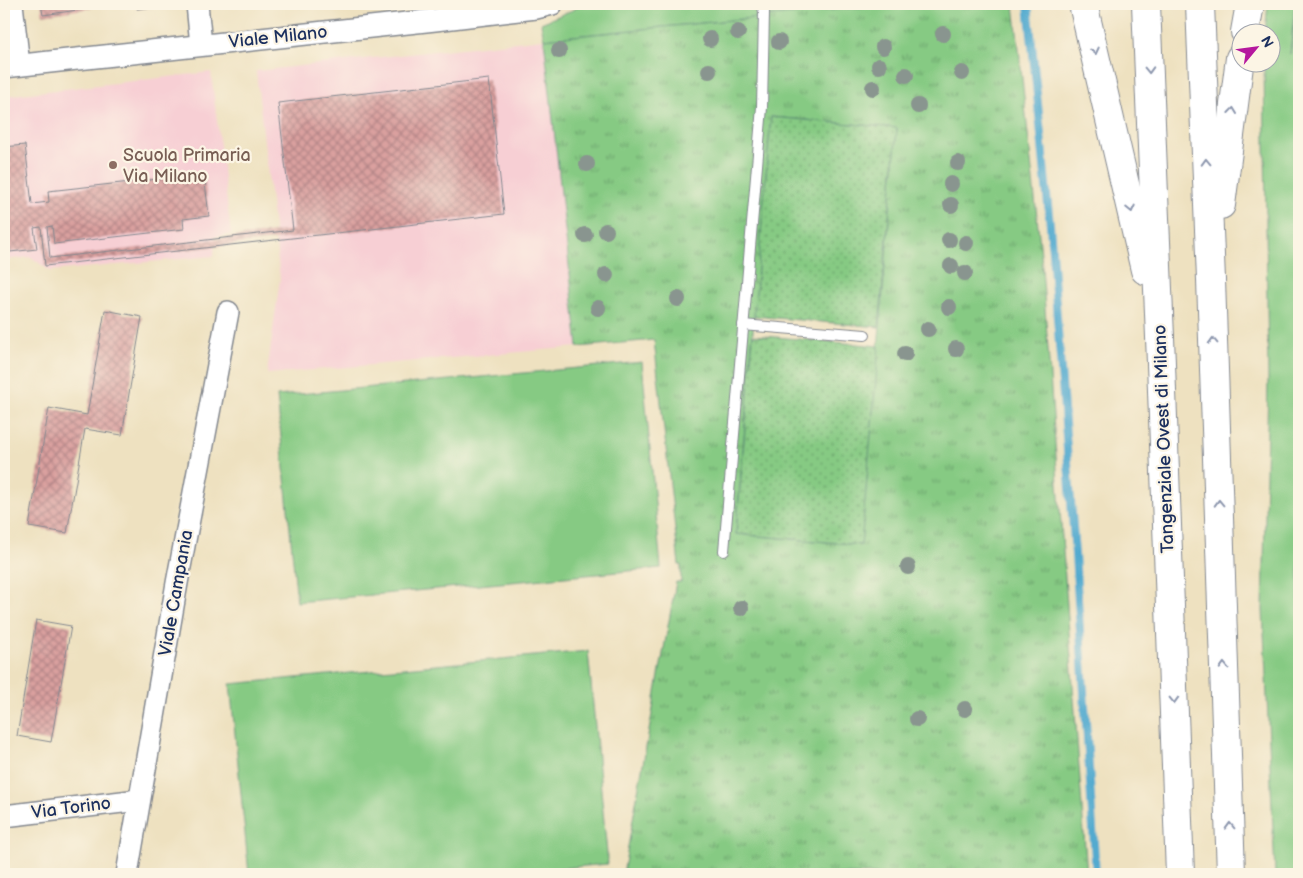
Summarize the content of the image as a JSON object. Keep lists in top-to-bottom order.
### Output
{
  "streets": {
    "highway": ["Tangenziale Ovest di Milano"],
    "street": ["Viale Milano", "Viale Campania", "Via Torino"]
  },
  "crossings": [
    ["Viale Campania", "Via Torino"]
  ],
  "places": ["Scuola Primaria Via Milano"],
  "north": "top right"
}
